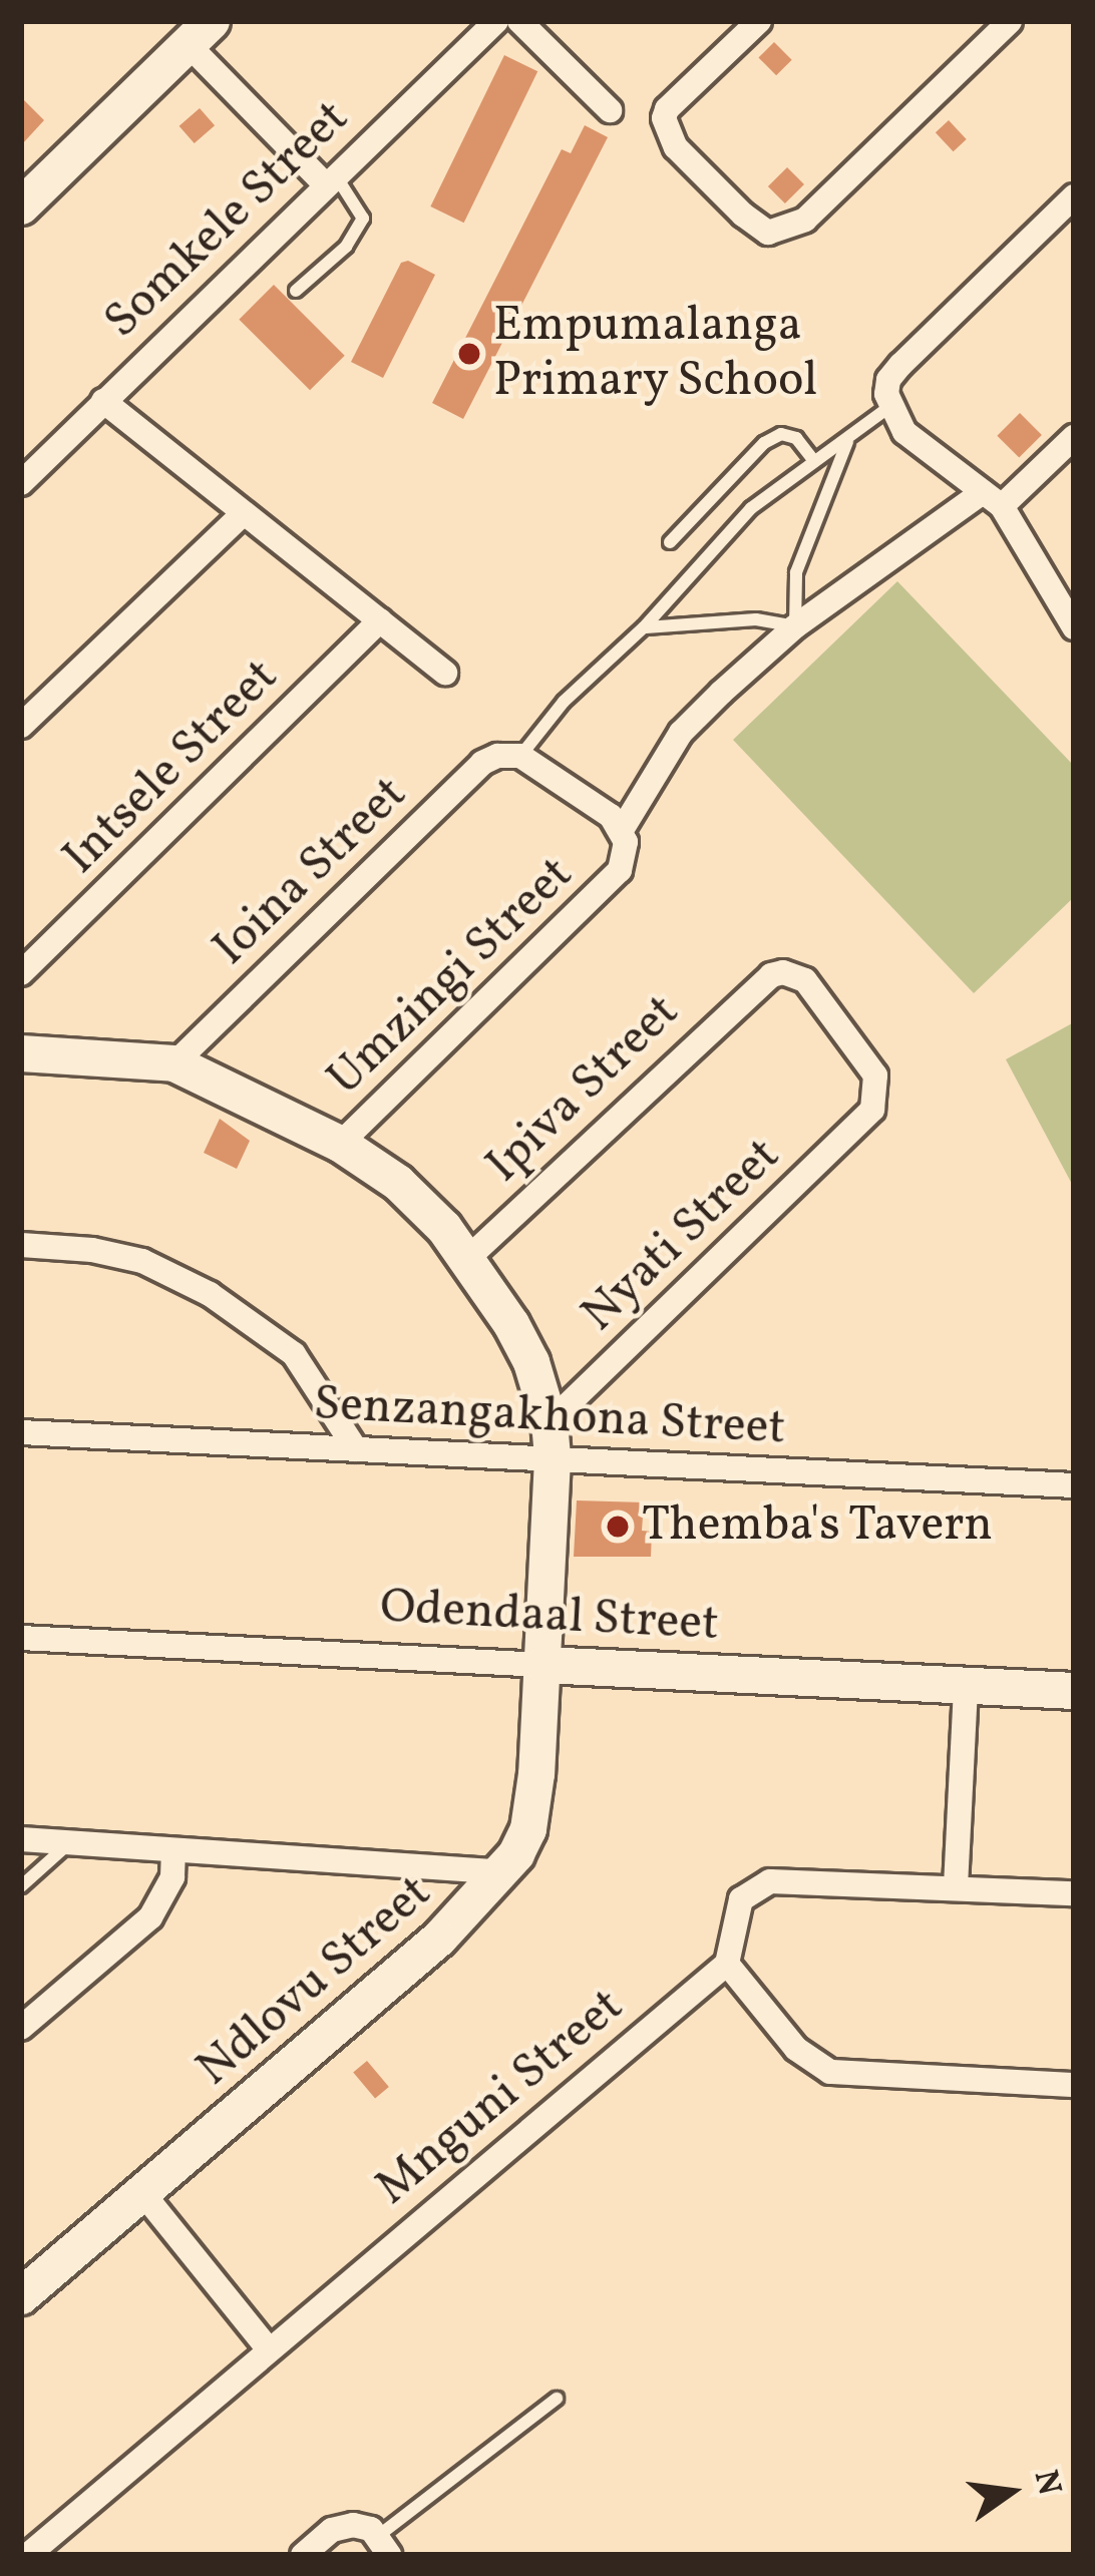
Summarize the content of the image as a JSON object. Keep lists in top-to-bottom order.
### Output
{
  "streets": {
    "street": [
      "Somkele Street",
      "Intsele Street",
      "Ioina Street",
      "Umzingi Street",
      "Ipiva Street",
      "Nyati Street",
      "Senzangakhona Street",
      "Odendaal Street",
      "Ndlovu Street",
      "Mnguni Street"
    ]
  },
  "crossings": [
    ["Ioina Street", "Ndlovu Street"],
    ["Umzingi Street", "Ndlovu Street"],
    ["Ipiva Street", "Nyati Street"],
    ["Ipiva Street", "Ndlovu Street"],
    ["Nyati Street", "Ndlovu Street"],
    ["Senzangakhona Street", "Ndlovu Street"],
    ["Odendaal Street", "Ndlovu Street"]
  ],
  "places": ["Empumalanga Primary School", "Themba's Tavern"],
  "north": "right"
}
